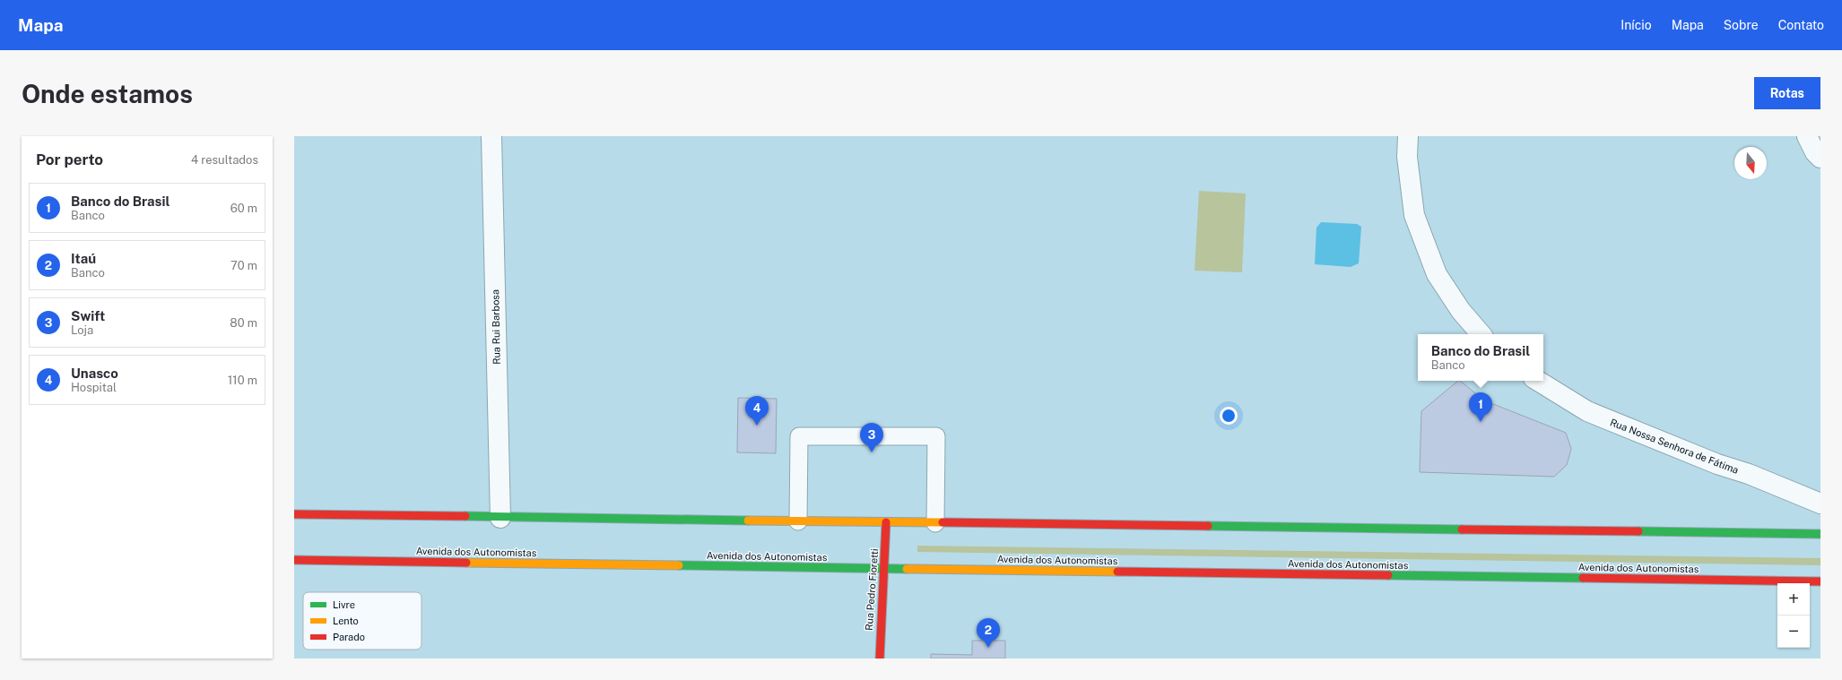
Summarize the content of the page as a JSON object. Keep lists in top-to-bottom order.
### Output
{
  "streets": {
    "main road": ["Avenida dos Autonomistas", "Rua Pedro Fioretti"],
    "street": ["Rua Rui Barbosa", "Rua Nossa Senhora de Fátima"]
  },
  "crossings": [
    ["Avenida dos Autonomistas", "Rua Pedro Fioretti"]
  ],
  "legend": ["Livre", "Lento", "Parado"],
  "north": "bottom",
  "page": {
    "header": "Mapa",
    "nav": [
      "Início",
      "Mapa",
      "Sobre",
      "Contato"
    ],
    "buttons": "Rotas",
    "title": "Onde estamos",
    "heading": ["Por perto", "4 resultados"],
    "list": [
      {
        "mark": "1",
        "name": "Banco do Brasil",
        "note": "Banco",
        "value": "60 m"
      },
      {
        "mark": "2",
        "name": "Itaú",
        "note": "Banco",
        "value": "70 m"
      },
      {
        "mark": "3",
        "name": "Swift",
        "note": "Loja",
        "value": "80 m"
      },
      {
        "mark": "4",
        "name": "Unasco",
        "note": "Hospital",
        "value": "110 m"
      }
    ],
    "popup": ["Banco do Brasil", "Banco"],
    "pins": [
      "1",
      "4",
      "3",
      "2"
    ],
    "map_buttons": ["+", "−"]
  }
}
